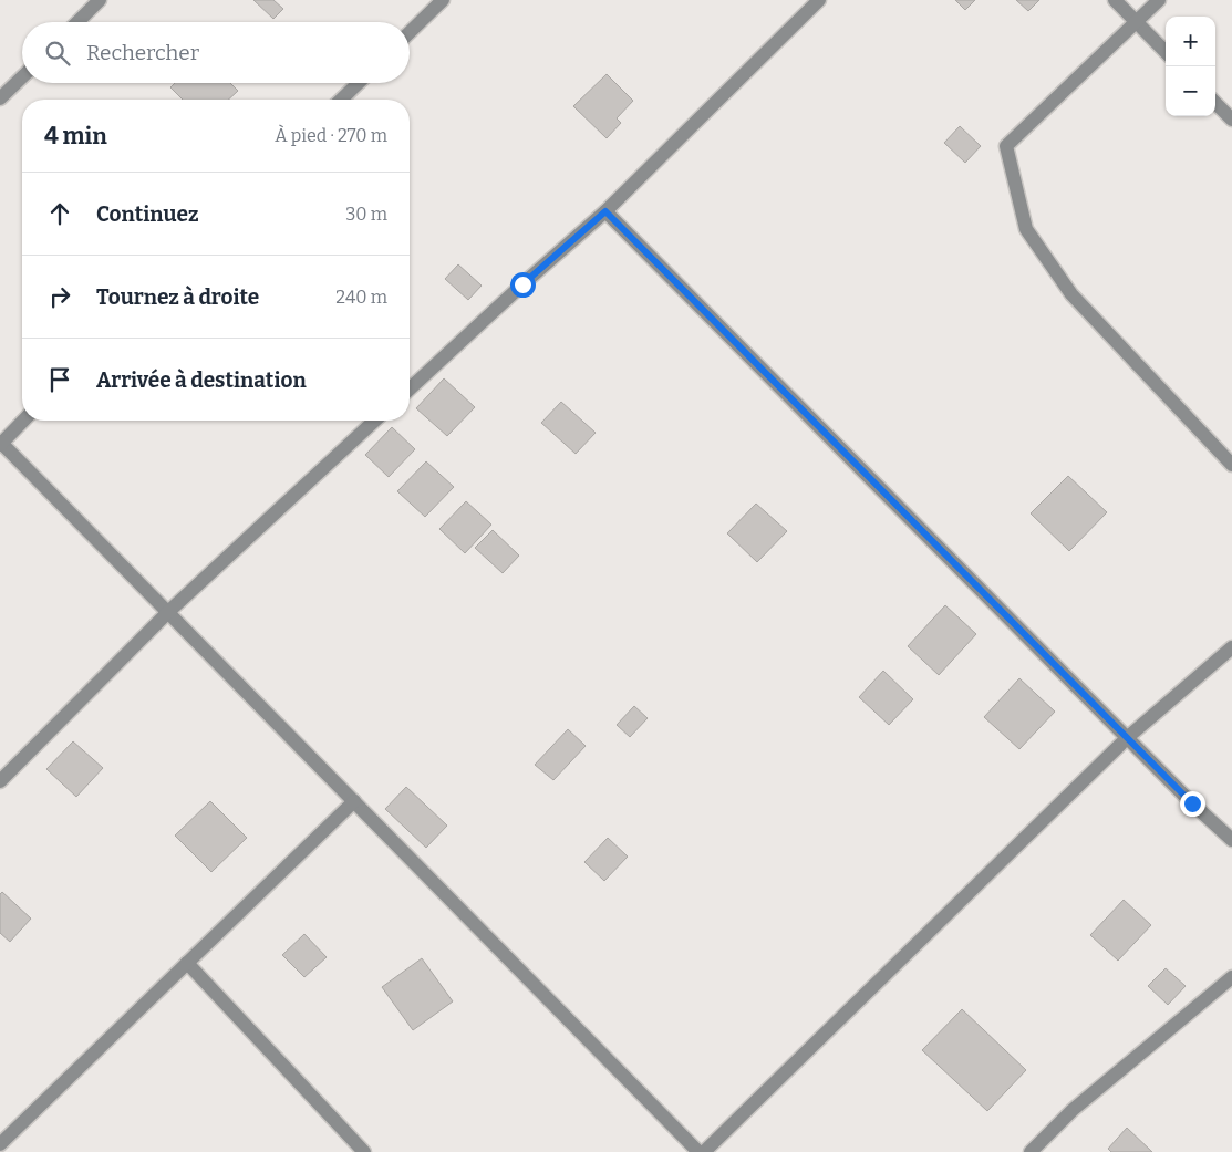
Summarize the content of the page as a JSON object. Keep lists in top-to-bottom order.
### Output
{
  "page": {
    "map_buttons": ["+", "−"],
    "search": "Rechercher",
    "heading": ["4 min", "À pied · 270 m"],
    "list": [
      ["Continuez", "30 m"],
      ["Tournez à droite", "240 m"],
      "Arrivée à destination"
    ]
  }
}
